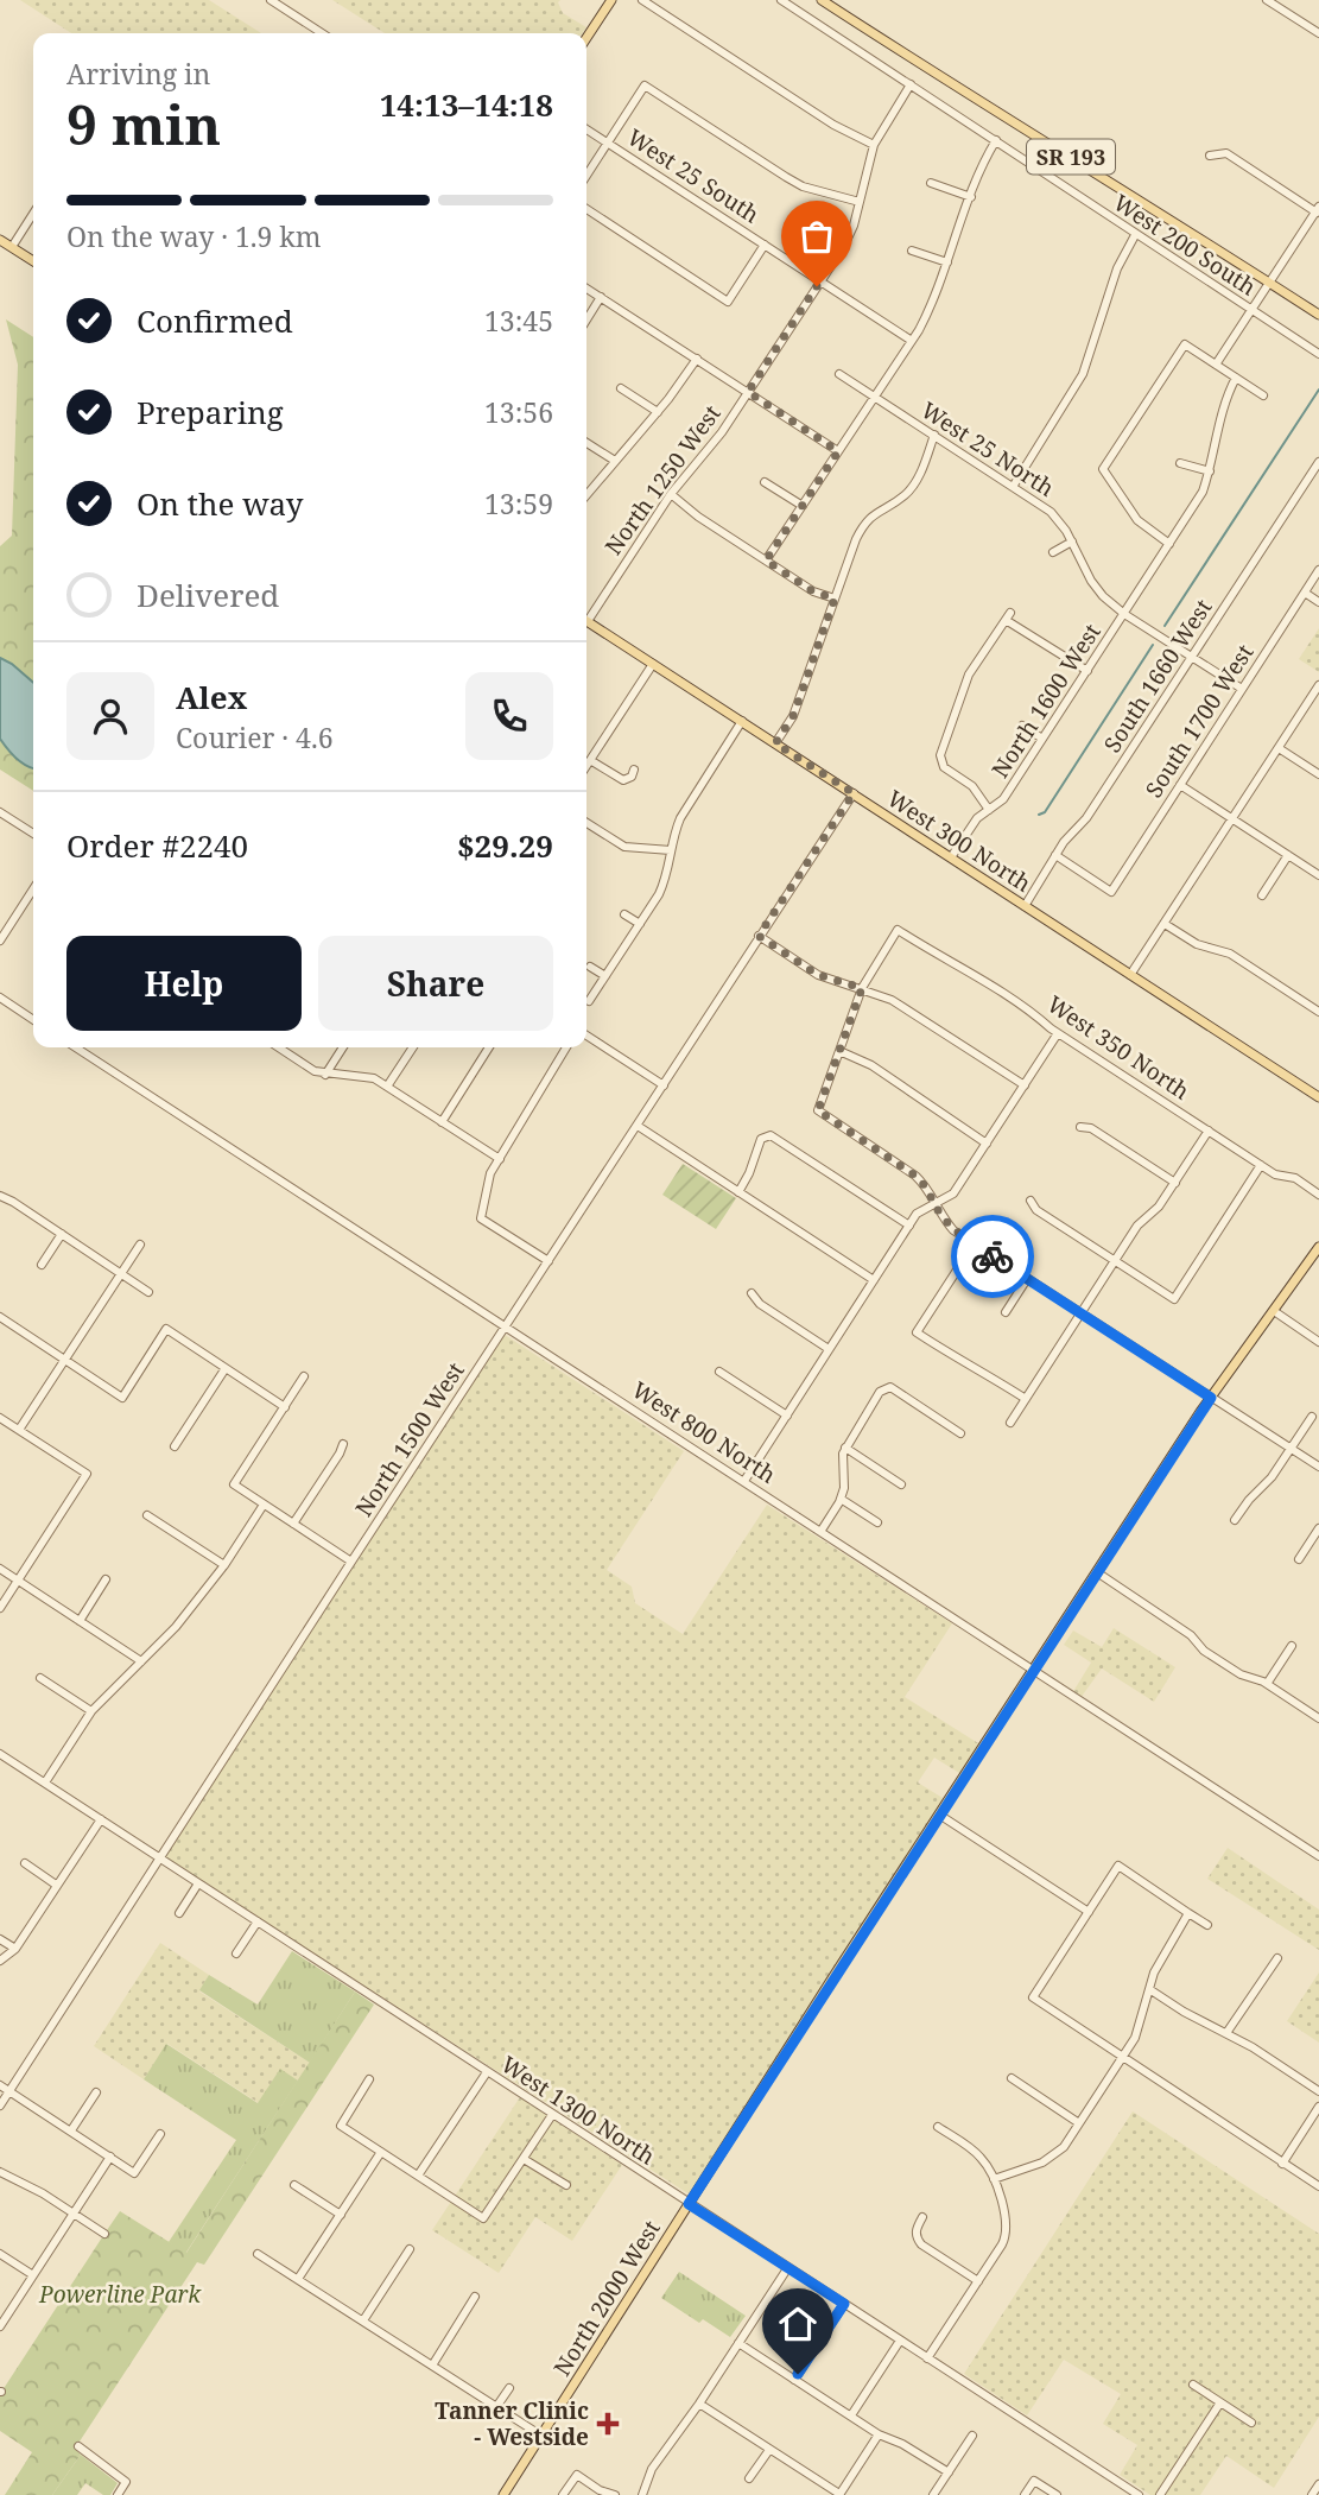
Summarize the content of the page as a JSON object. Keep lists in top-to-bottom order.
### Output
{
  "streets": {
    "main road": ["SR 193", "West 300 North", "North 2000 West"],
    "street": [
      "West 25 South",
      "West 200 South",
      "West 25 North",
      "North 1250 West",
      "South 1660 West",
      "North 1600 West",
      "South 1700 West",
      "West 350 North",
      "West 800 North",
      "North 1500 West",
      "West 1300 North"
    ]
  },
  "crossings": [
    ["West 25 South", "North 1250 West"],
    ["West 200 South", "North 1250 West"],
    ["West 25 North", "South 1660 West"],
    ["West 25 North", "North 1600 West"],
    ["West 25 North", "South 1700 West"],
    ["South 1660 West", "South 1700 West"],
    ["South 1660 West", "West 300 North"],
    ["North 1600 West", "West 300 North"],
    ["West 300 North", "North 1500 West"],
    ["West 800 North", "North 1500 West"],
    ["West 800 North", "North 2000 West"],
    ["North 1500 West", "West 1300 North"],
    ["West 1300 North", "North 2000 West"]
  ],
  "parks": ["Powerline Park"],
  "places": {
    "health": ["Tanner Clinic - Westside"]
  },
  "page": {
    "heading": ["9 min", "Arriving in", "14:13–14:18"],
    "panel": [
      "Alex",
      "Courier · 4.6",
      "Order #2240",
      "$29.29"
    ],
    "bar": "On the way · 1.9 km",
    "list": [
      ["Confirmed", "13:45"],
      ["Preparing", "13:56"],
      ["On the way", "13:59"],
      "Delivered"
    ],
    "buttons": ["Help", "Share"]
  }
}
